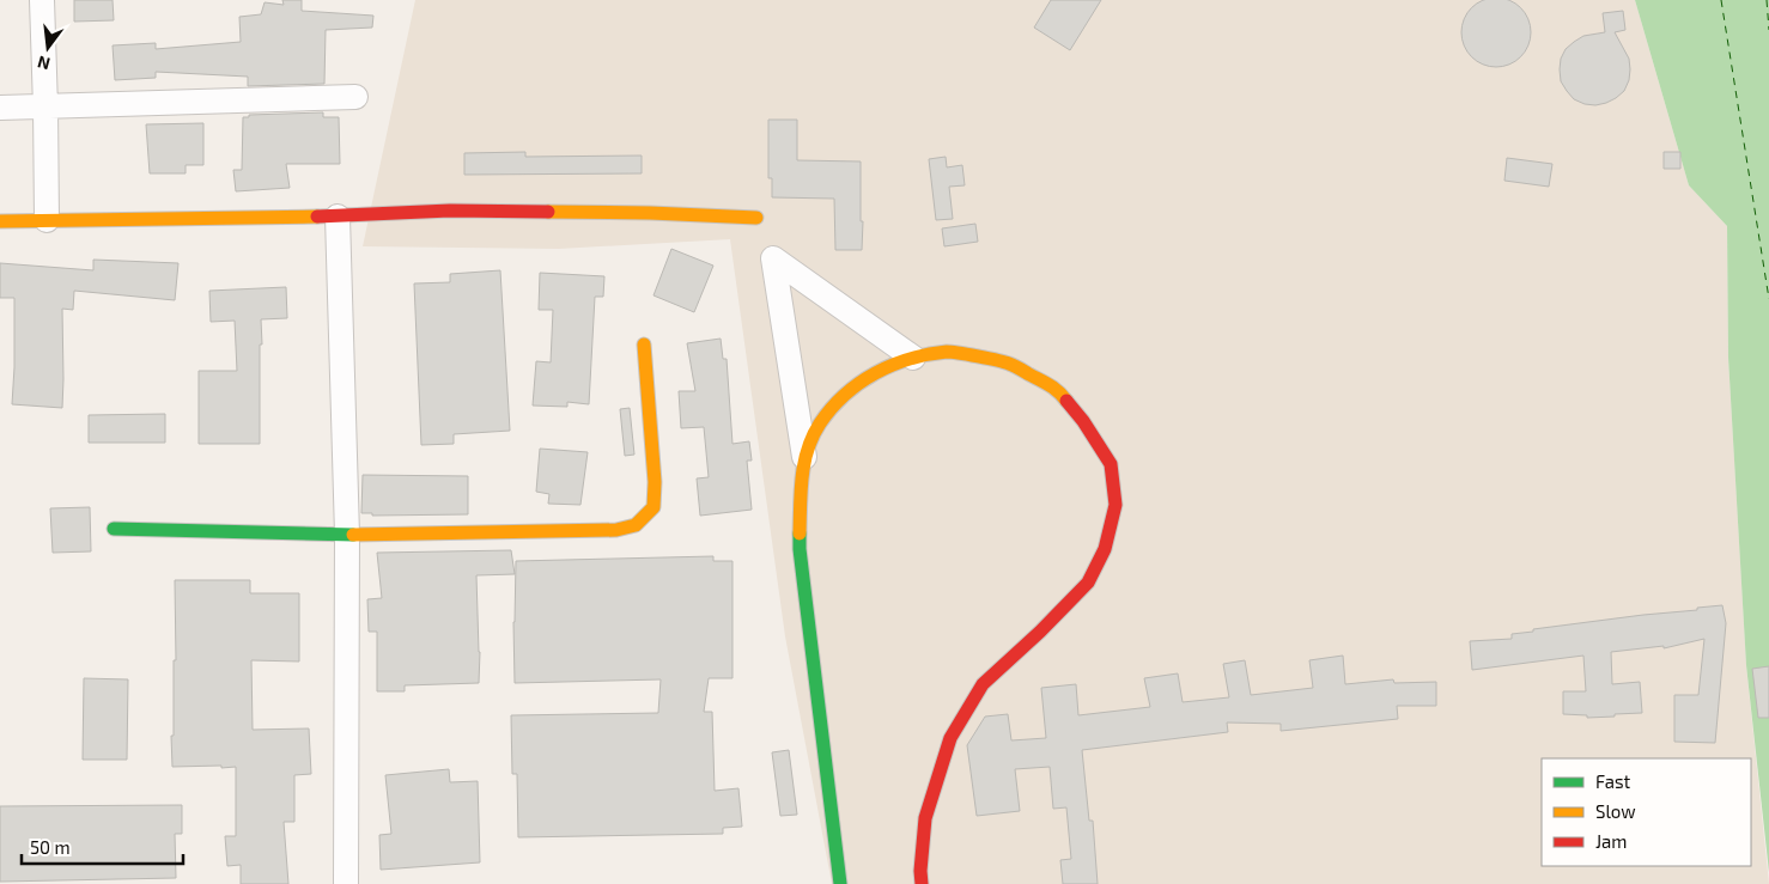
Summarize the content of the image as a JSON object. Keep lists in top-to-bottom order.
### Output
{
  "legend": ["Fast", "Slow", "Jam"],
  "scale_bar": "50 m",
  "north": "bottom"
}
